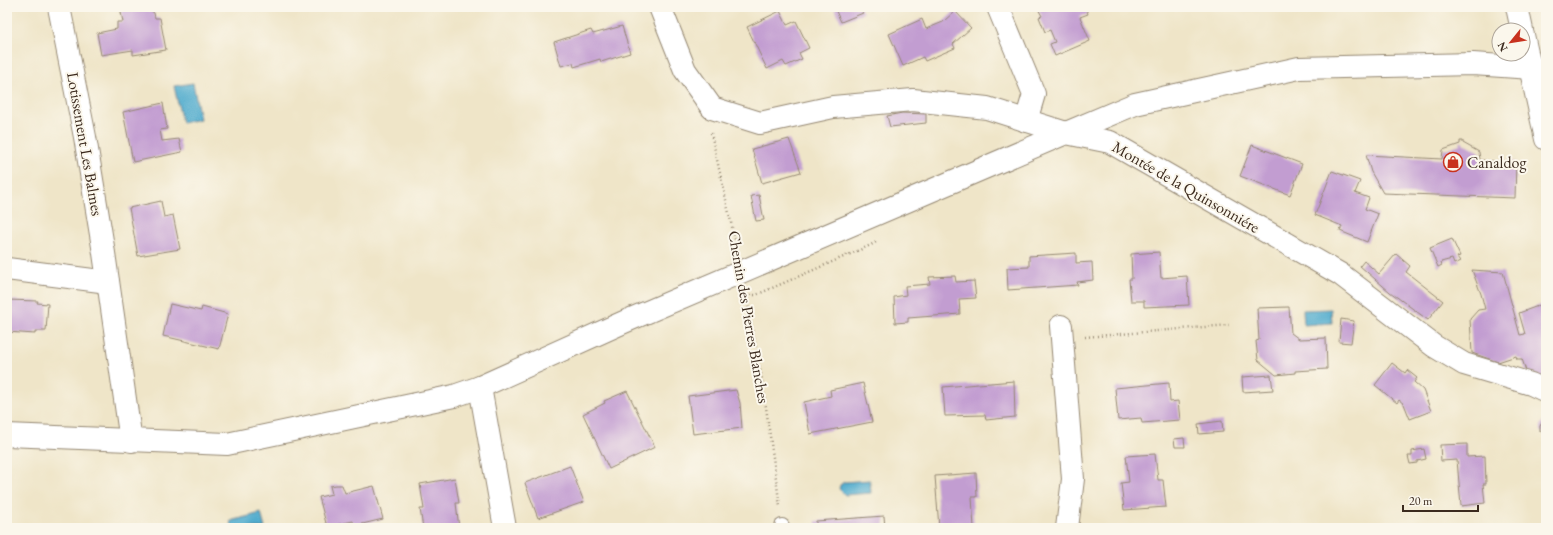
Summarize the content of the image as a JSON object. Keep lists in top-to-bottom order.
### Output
{
  "streets": {
    "street": ["Lotissement Les Balmes", "Montée de la Quinsonniére"],
    "path": ["Chemin des Pierres Blanches"]
  },
  "crossings": [
    ["Montée de la Quinsonniére", "Chemin des Pierres Blanches"]
  ],
  "places": {
    "shop": ["Canaldog"]
  },
  "scale_bar": "20 m",
  "north": "bottom left"
}
